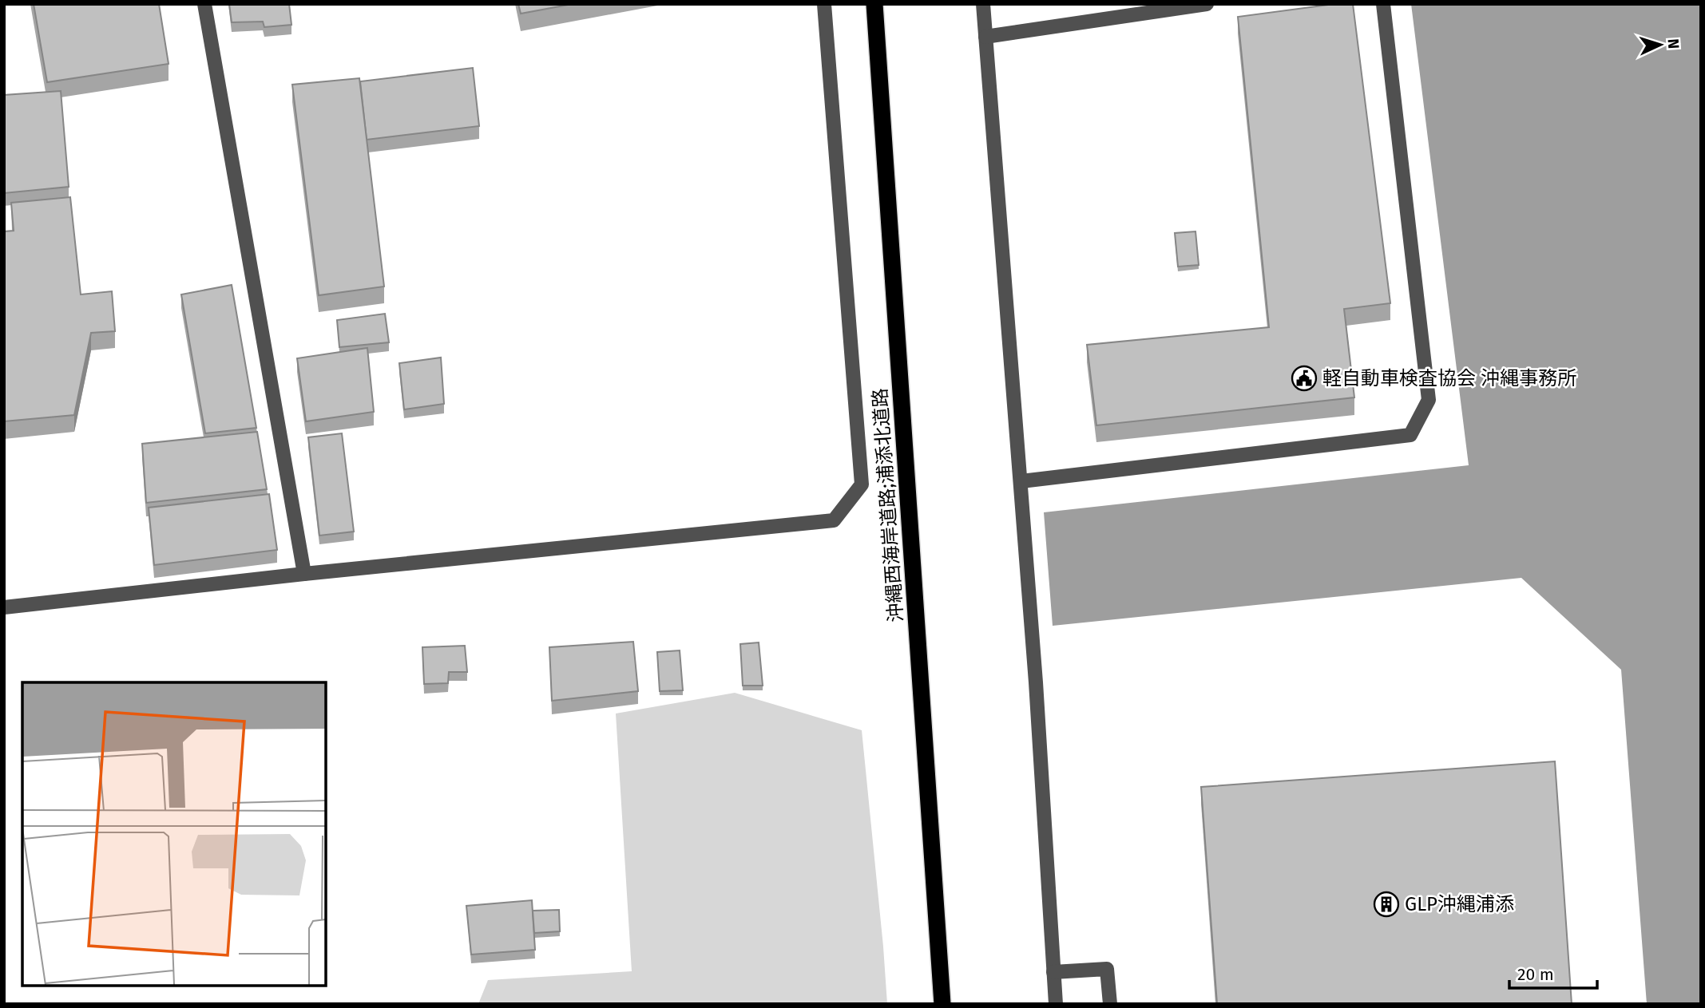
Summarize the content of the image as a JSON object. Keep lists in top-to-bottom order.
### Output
{
  "streets": {
    "highway": ["沖縄西海岸道路;浦添北道路"]
  },
  "places": {
    "public building": ["軽自動車検査協会 沖縄事務所"],
    "building": ["GLP沖縄浦添"]
  },
  "scale_bar": "20 m",
  "north": "right"
}
